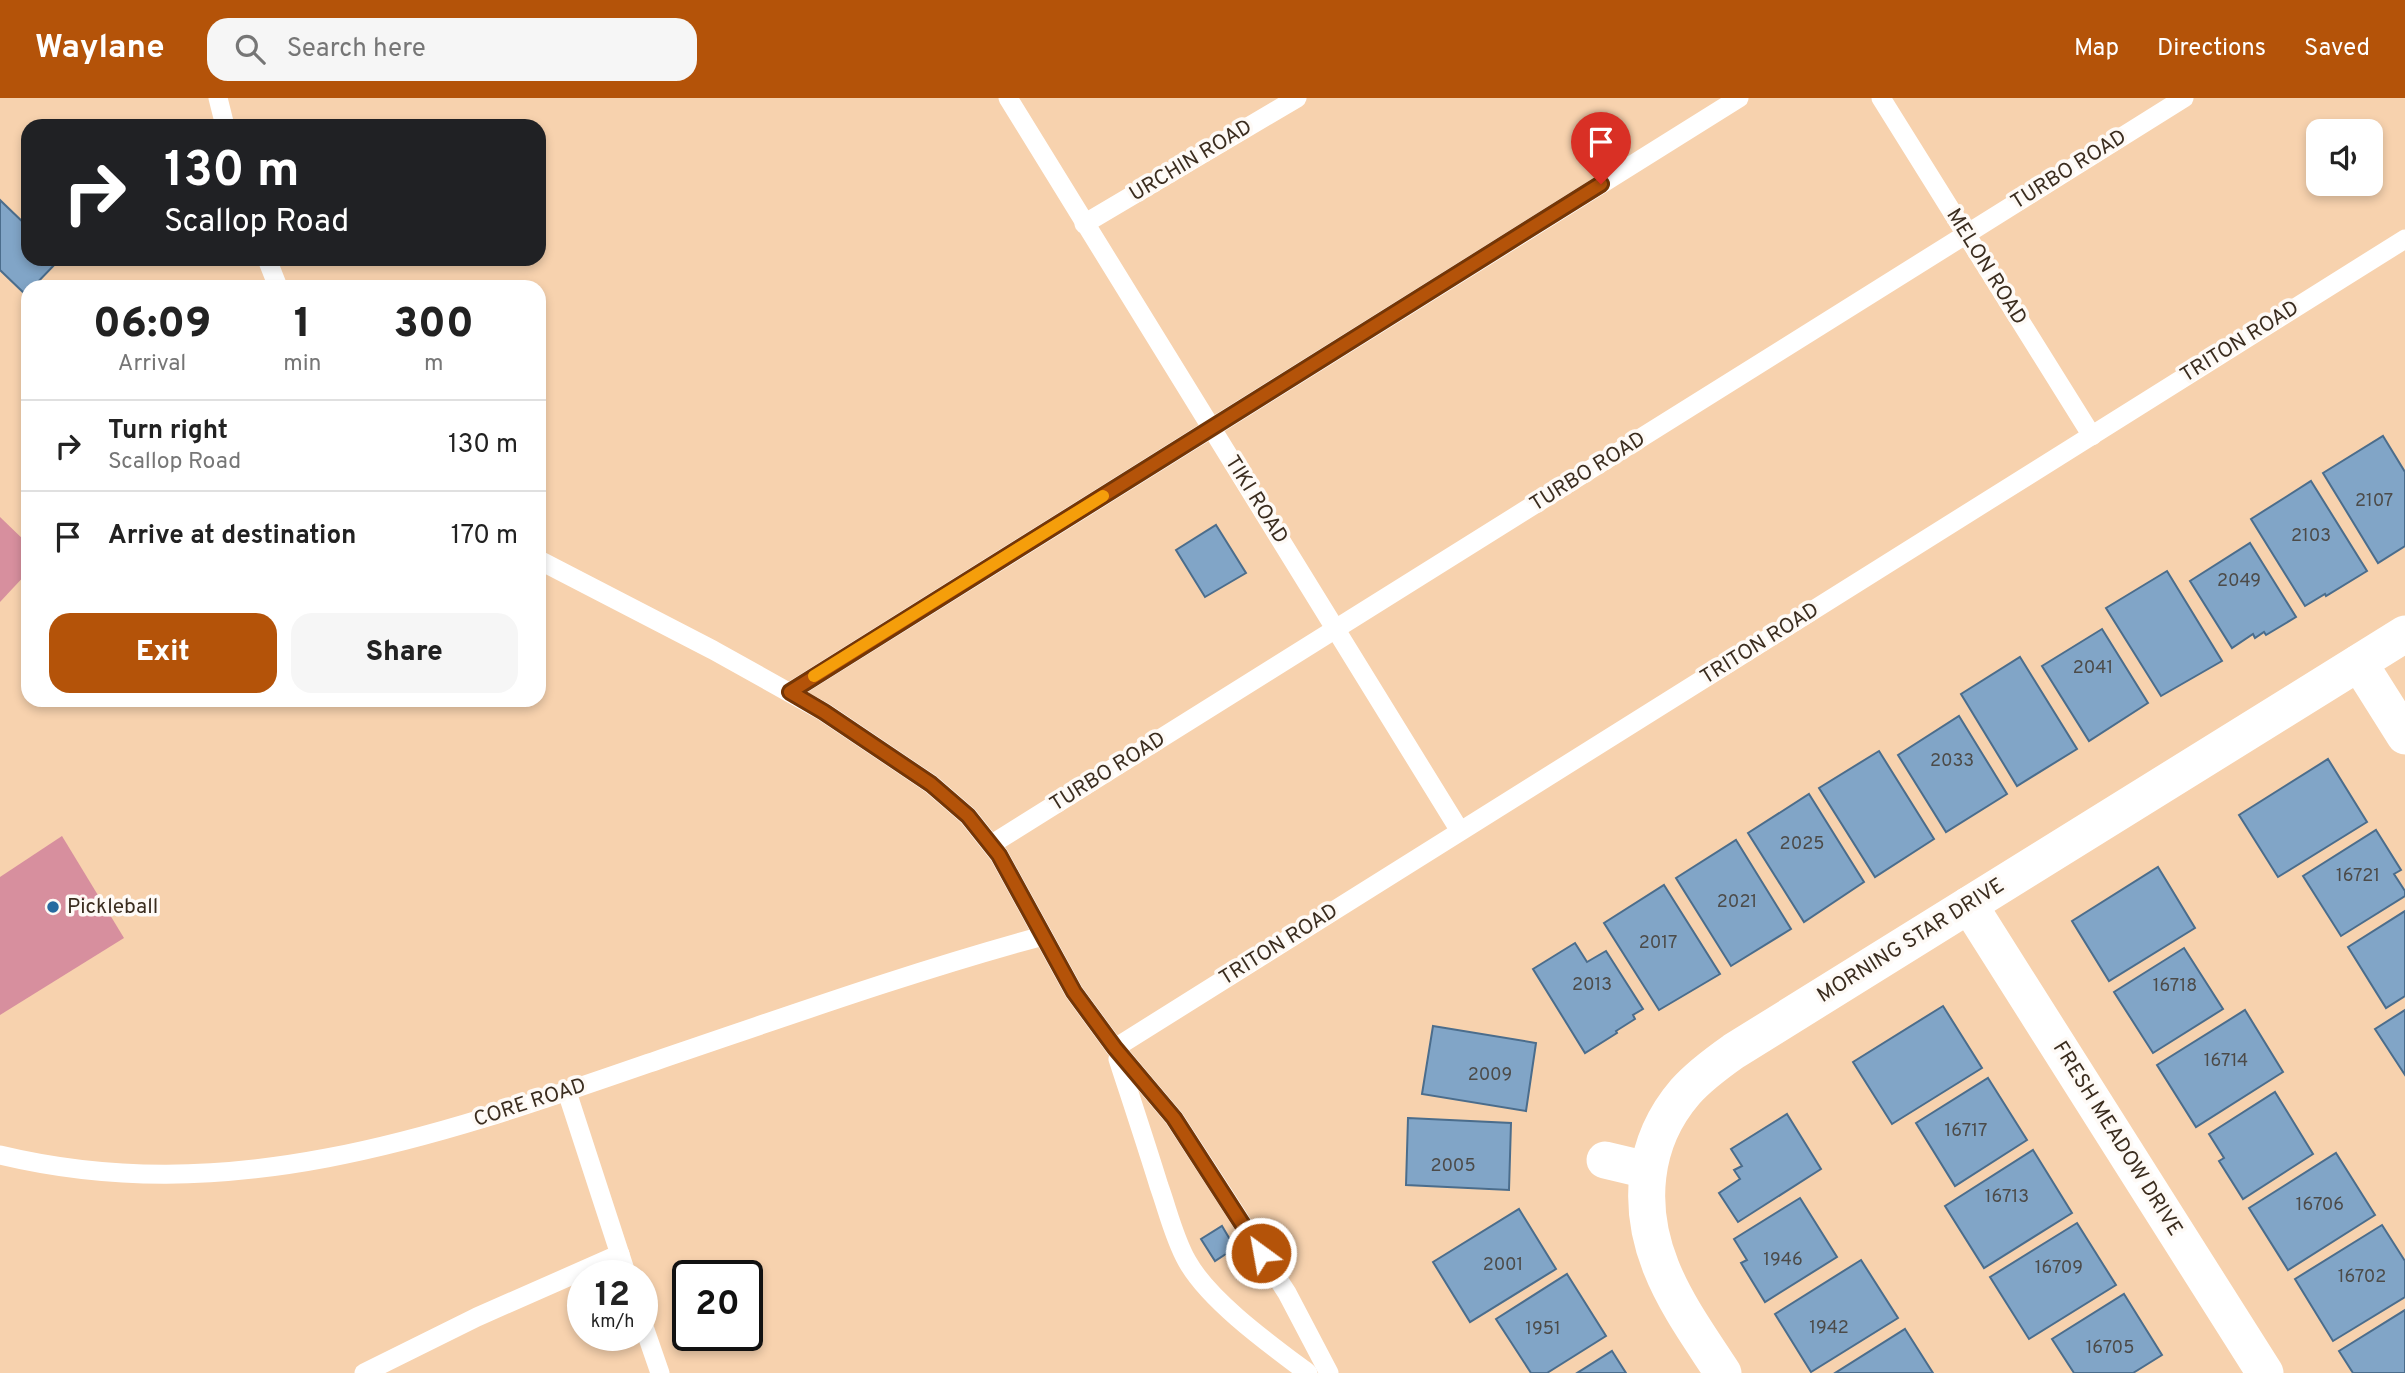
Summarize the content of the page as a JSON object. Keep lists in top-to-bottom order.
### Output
{
  "streets": {
    "street": ["MORNING STAR DRIVE", "FRESH MEADOW DRIVE"],
    "lane": [
      "URCHIN ROAD",
      "TURBO ROAD",
      "MELON ROAD",
      "TRITON ROAD",
      "TIKI ROAD",
      "CORE ROAD"
    ]
  },
  "crossings": [
    ["URCHIN ROAD", "TIKI ROAD"],
    ["TURBO ROAD", "MELON ROAD"],
    ["TURBO ROAD", "TIKI ROAD"],
    ["MELON ROAD", "TRITON ROAD"],
    ["TRITON ROAD", "TIKI ROAD"],
    ["MORNING STAR DRIVE", "FRESH MEADOW DRIVE"]
  ],
  "places": ["Pickleball"],
  "house_numbers": [
    "2107",
    "2103",
    "2049",
    "2041",
    "2033",
    "2025",
    "16721",
    "2021",
    "2017",
    "2013",
    "16718",
    "16714",
    "2009",
    "16717",
    "2005",
    "16713",
    "16706",
    "1946",
    "2001",
    "16709",
    "16702",
    "1942",
    "1951",
    "16705"
  ],
  "page": {
    "header": "Waylane",
    "search": "Search here",
    "nav": ["Map", "Directions", "Saved"],
    "turn": ["130 m", "Scallop Road"],
    "eta": [
      "06:09",
      "Arrival",
      "1",
      "min",
      "300",
      "m"
    ],
    "list": [
      {
        "name": "Turn right",
        "note": "Scallop Road",
        "value": "130 m"
      },
      {
        "name": "Arrive at destination",
        "value": "170 m"
      }
    ],
    "buttons": ["Exit", "Share"],
    "speed": "12 km/h",
    "limit": "20"
  }
}
